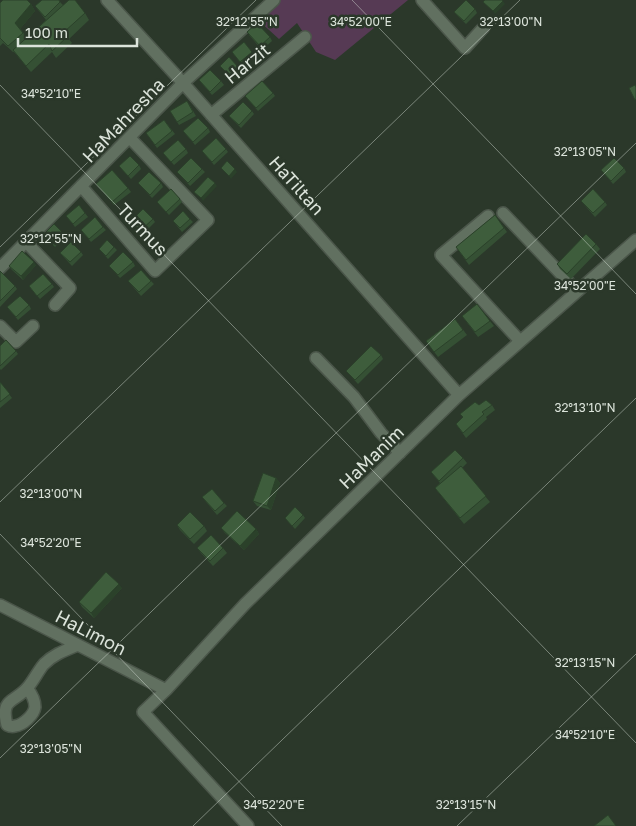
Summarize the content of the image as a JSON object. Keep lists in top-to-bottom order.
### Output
{
  "streets": {
    "street": [
      "Harzit",
      "HaMahresha",
      "HaTiltan",
      "Turmus",
      "HaManim",
      "HaLimon"
    ]
  },
  "crossings": [
    ["Harzit", "HaTiltan"],
    ["HaMahresha", "HaTiltan"],
    ["HaMahresha", "Turmus"],
    ["HaTiltan", "HaManim"],
    ["HaManim", "HaLimon"]
  ],
  "scale_bar": "100 m",
  "coordinates": [
    "32°12'55\"N",
    "32°13'00\"N",
    "34°52'00\"E",
    "34°52'10\"E",
    "32°13'05\"N",
    "32°13'10\"N",
    "34°52'20\"E",
    "32°13'15\"N"
  ]
}
